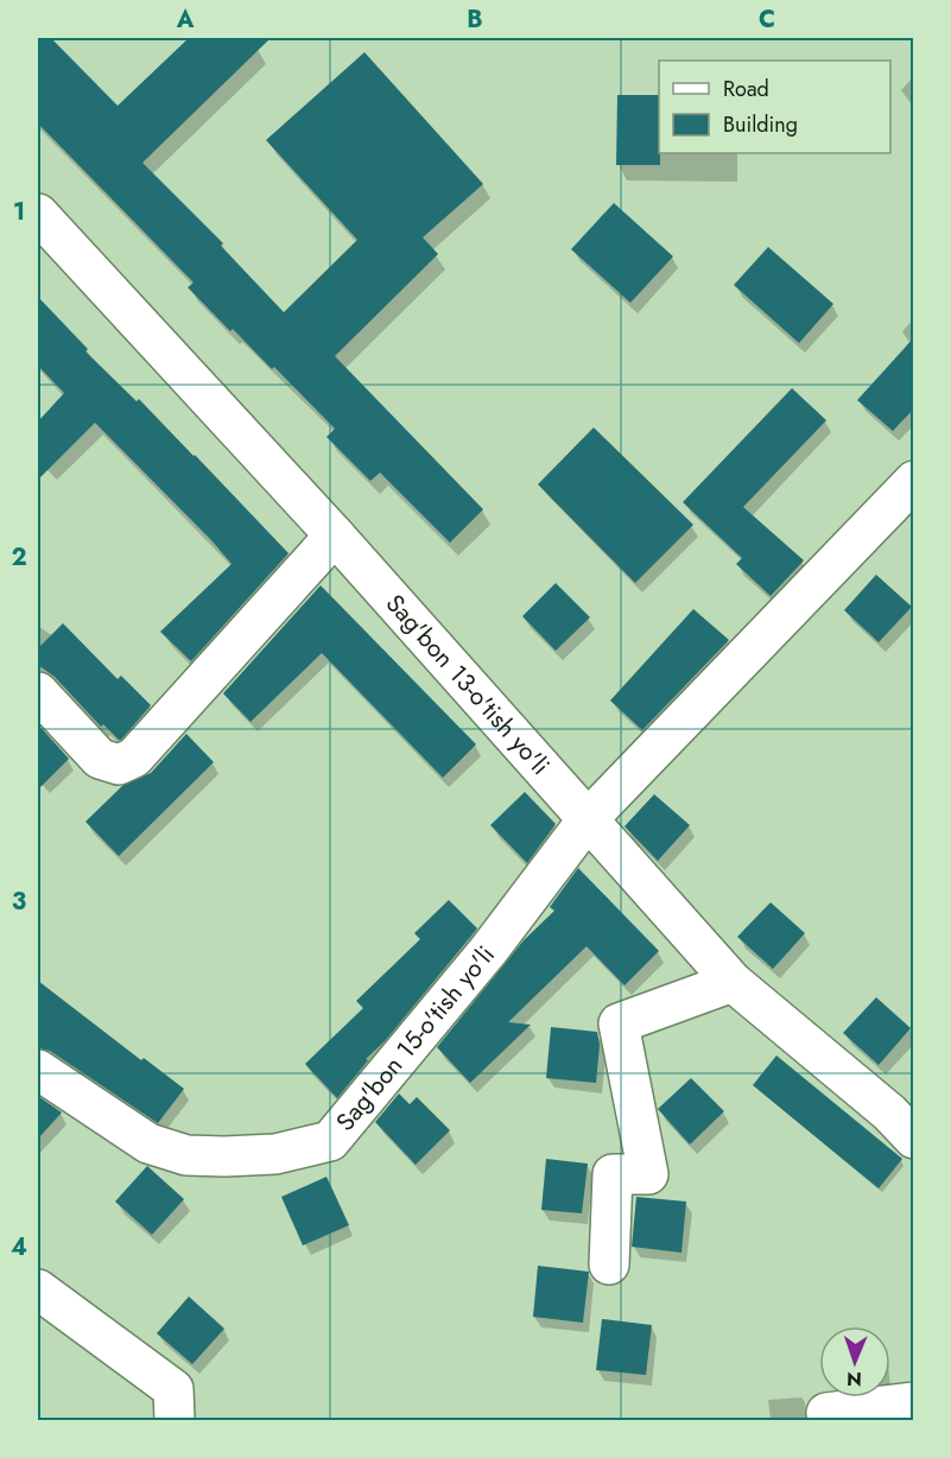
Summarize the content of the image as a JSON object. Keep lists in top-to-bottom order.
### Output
{
  "streets": {
    "street": ["Sag'bon 13-o'tish yo'li", "Sag'bon 15-o'tish yo'li"]
  },
  "crossings": [
    ["Sag'bon 13-o'tish yo'li", "Sag'bon 15-o'tish yo'li"]
  ],
  "legend": ["Road", "Building"],
  "north": "bottom",
  "grid": {
    "columns": ["A", "B", "C"],
    "rows": [
      "1",
      "2",
      "3",
      "4"
    ]
  }
}
